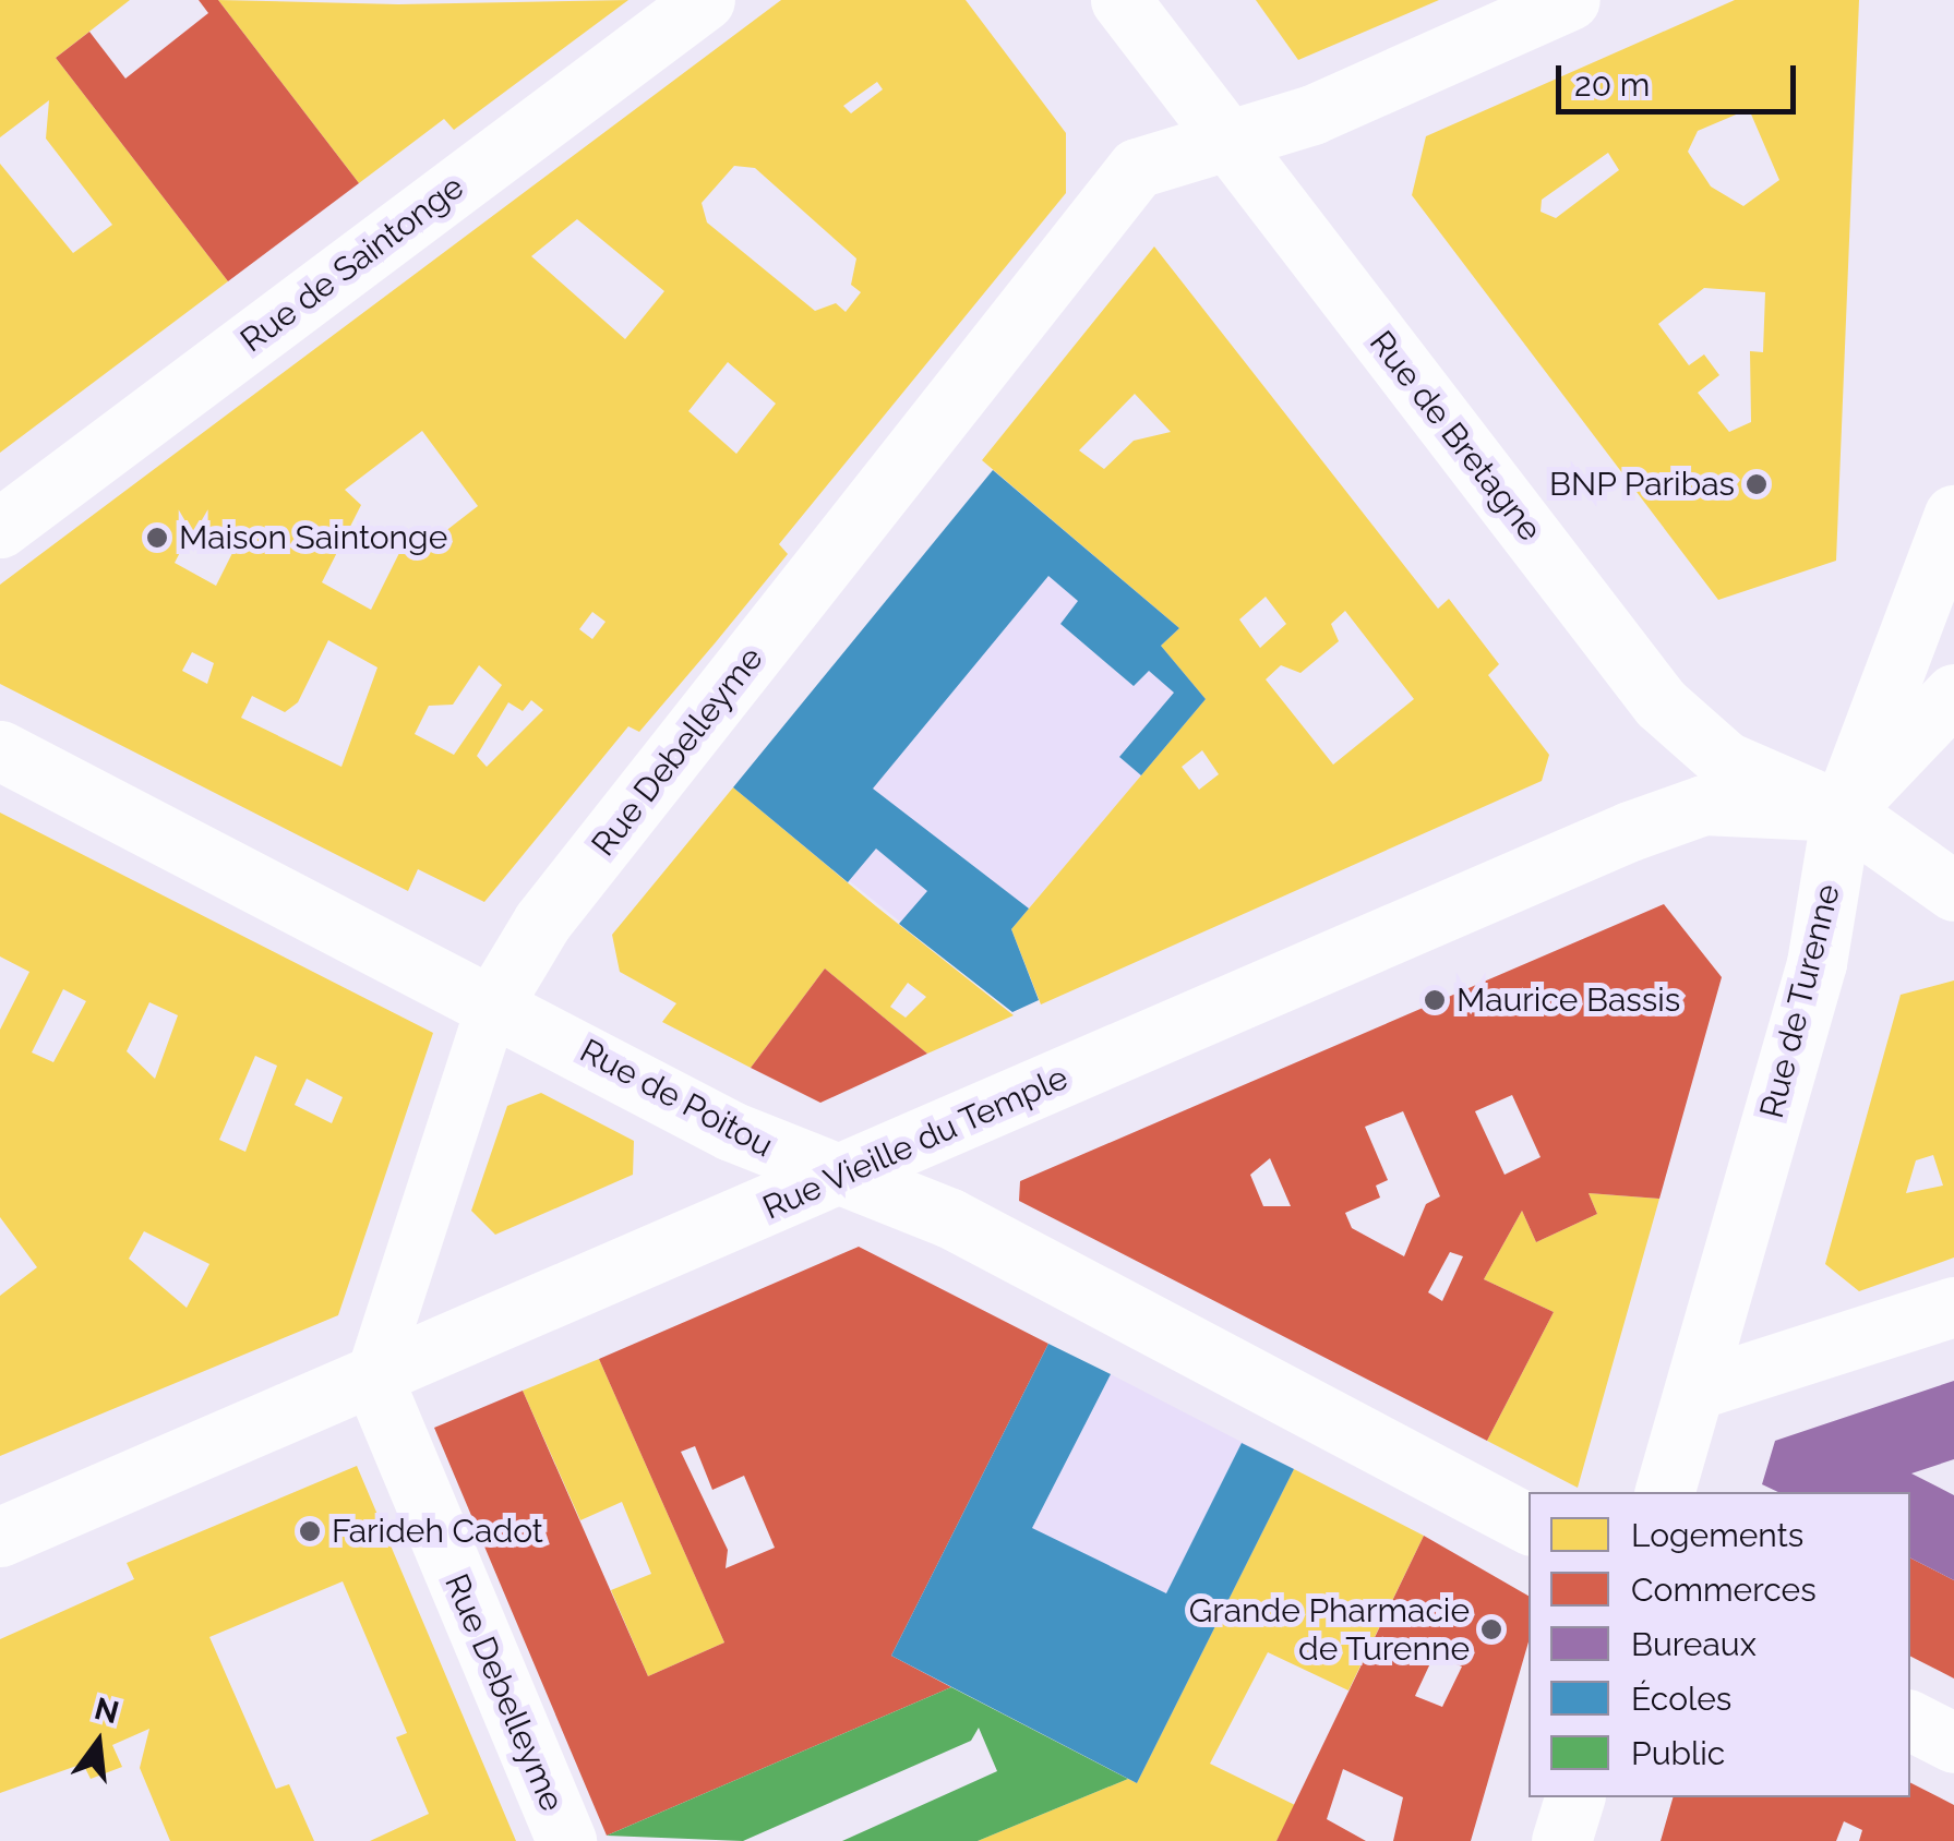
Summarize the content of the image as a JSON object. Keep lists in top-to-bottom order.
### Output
{
  "streets": {
    "street": [
      "Rue de Saintonge",
      "Rue de Bretagne",
      "Rue Debelleyme",
      "Rue de Turenne",
      "Rue de Poitou",
      "Rue Vieille du Temple"
    ]
  },
  "crossings": [
    ["Rue de Bretagne", "Rue Debelleyme"],
    ["Rue de Bretagne", "Rue de Turenne"],
    ["Rue de Bretagne", "Rue Vieille du Temple"],
    ["Rue Debelleyme", "Rue de Poitou"],
    ["Rue Debelleyme", "Rue Vieille du Temple"],
    ["Rue de Turenne", "Rue Vieille du Temple"],
    ["Rue de Poitou", "Rue Vieille du Temple"]
  ],
  "places": [
    "BNP Paribas",
    "Maison Saintonge",
    "Maurice Bassis",
    "Farideh Cadot",
    "Grande Pharmacie de Turenne"
  ],
  "legend": [
    "Logements",
    "Commerces",
    "Bureaux",
    "Écoles",
    "Public"
  ],
  "scale_bar": "20 m",
  "north": "top"
}
